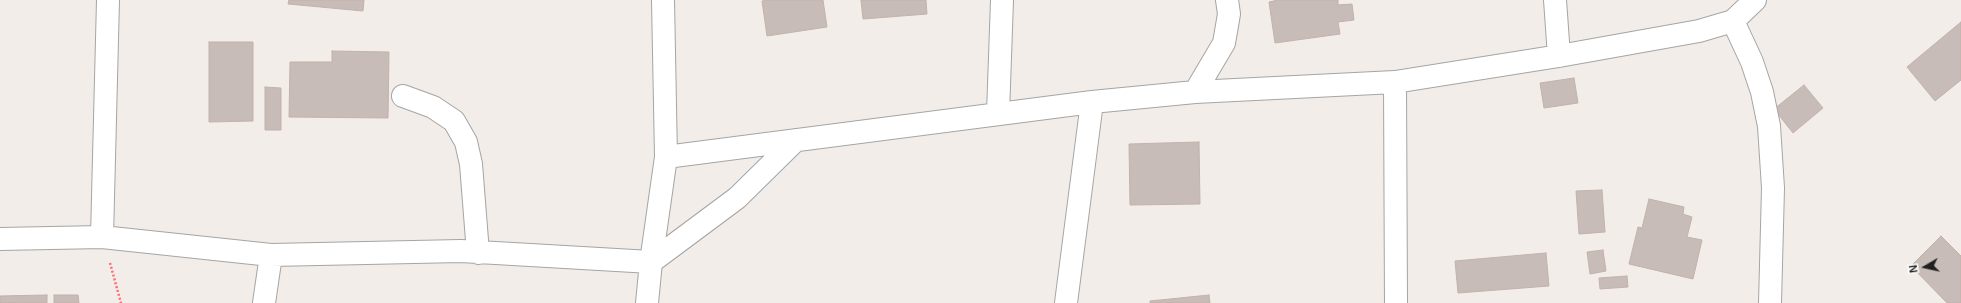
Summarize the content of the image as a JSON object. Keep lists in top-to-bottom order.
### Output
{
  "north": "left"
}
